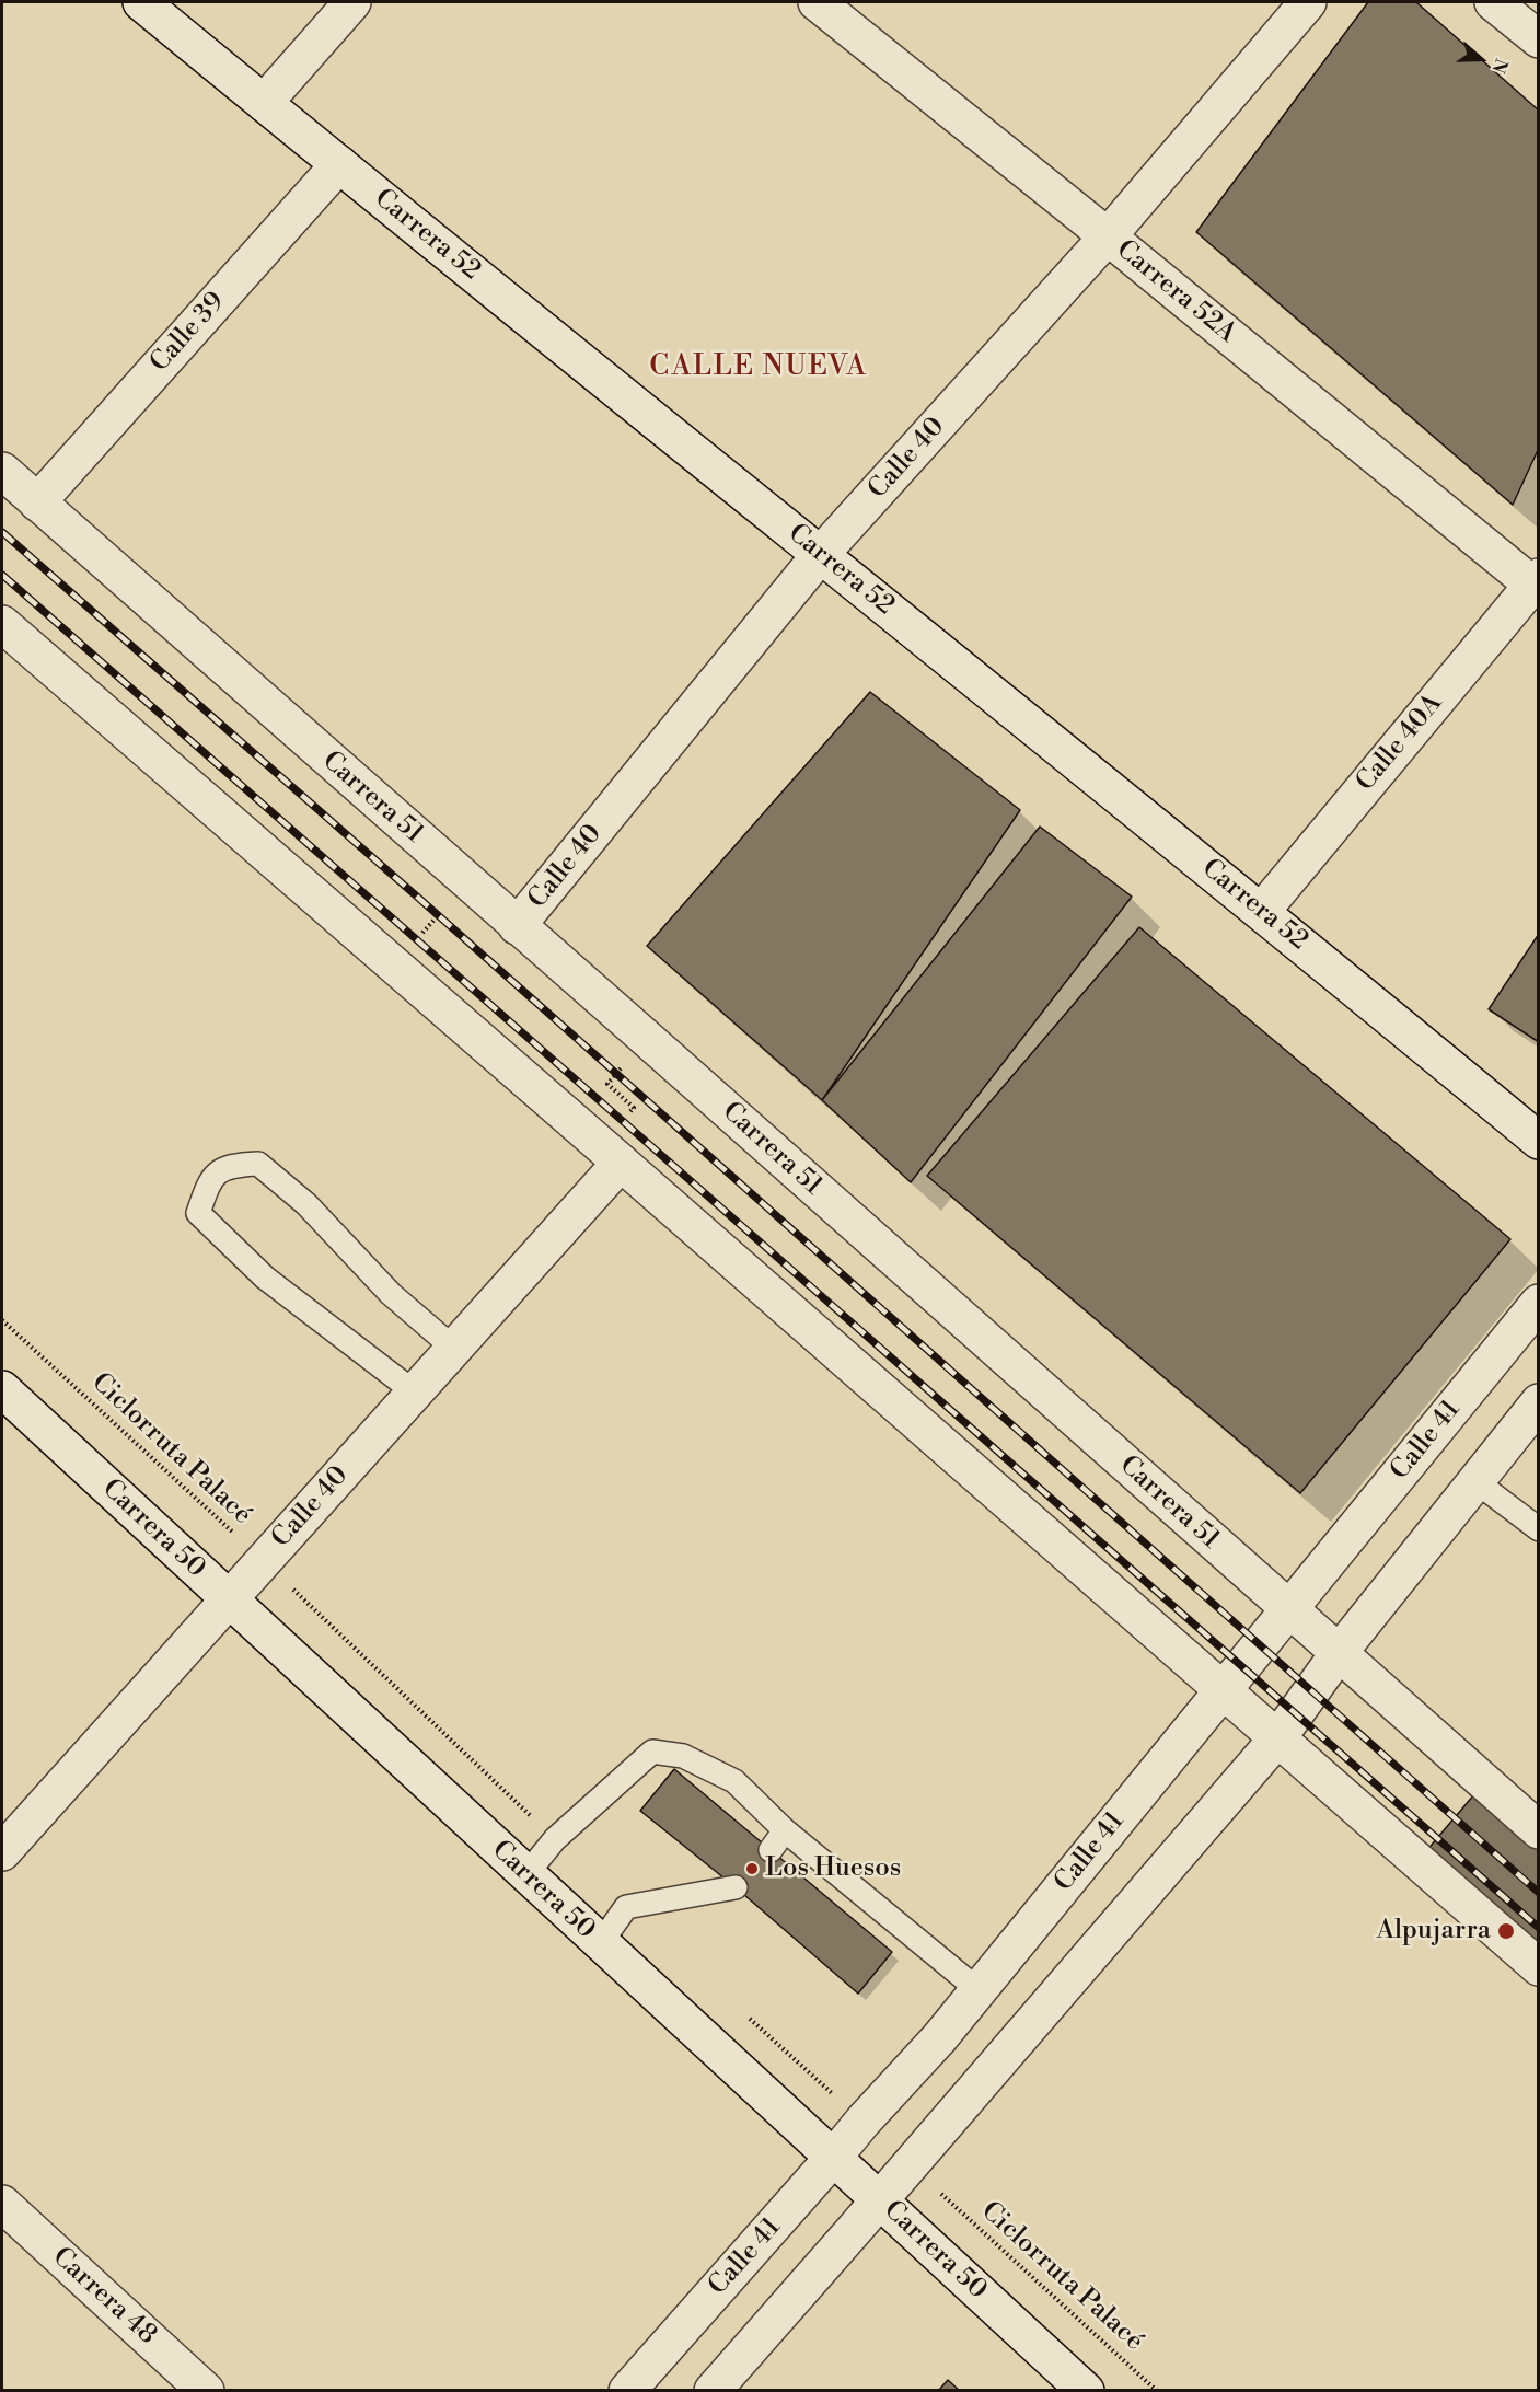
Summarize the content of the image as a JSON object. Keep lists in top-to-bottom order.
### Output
{
  "streets": {
    "street": [
      "Carrera 52",
      "Carrera 52A",
      "Calle 39",
      "Calle 40",
      "Calle 40A",
      "Carrera 51",
      "Calle 41",
      "Carrera 50",
      "Carrera 48"
    ],
    "path": ["Ciclorruta Palacé"]
  },
  "crossings": [
    ["Carrera 52", "Calle 39"],
    ["Carrera 52", "Calle 40"],
    ["Carrera 52", "Calle 40A"],
    ["Carrera 52A", "Calle 40"],
    ["Carrera 52A", "Calle 40A"],
    ["Calle 39", "Carrera 51"],
    ["Calle 40", "Carrera 51"],
    ["Calle 40", "Ciclorruta Palacé"],
    ["Calle 40", "Carrera 50"],
    ["Carrera 51", "Calle 41"],
    ["Calle 41", "Carrera 50"]
  ],
  "districts": ["CALLE NUEVA"],
  "places": ["Los Huesos", "Alpujarra"],
  "north": "right"
}
